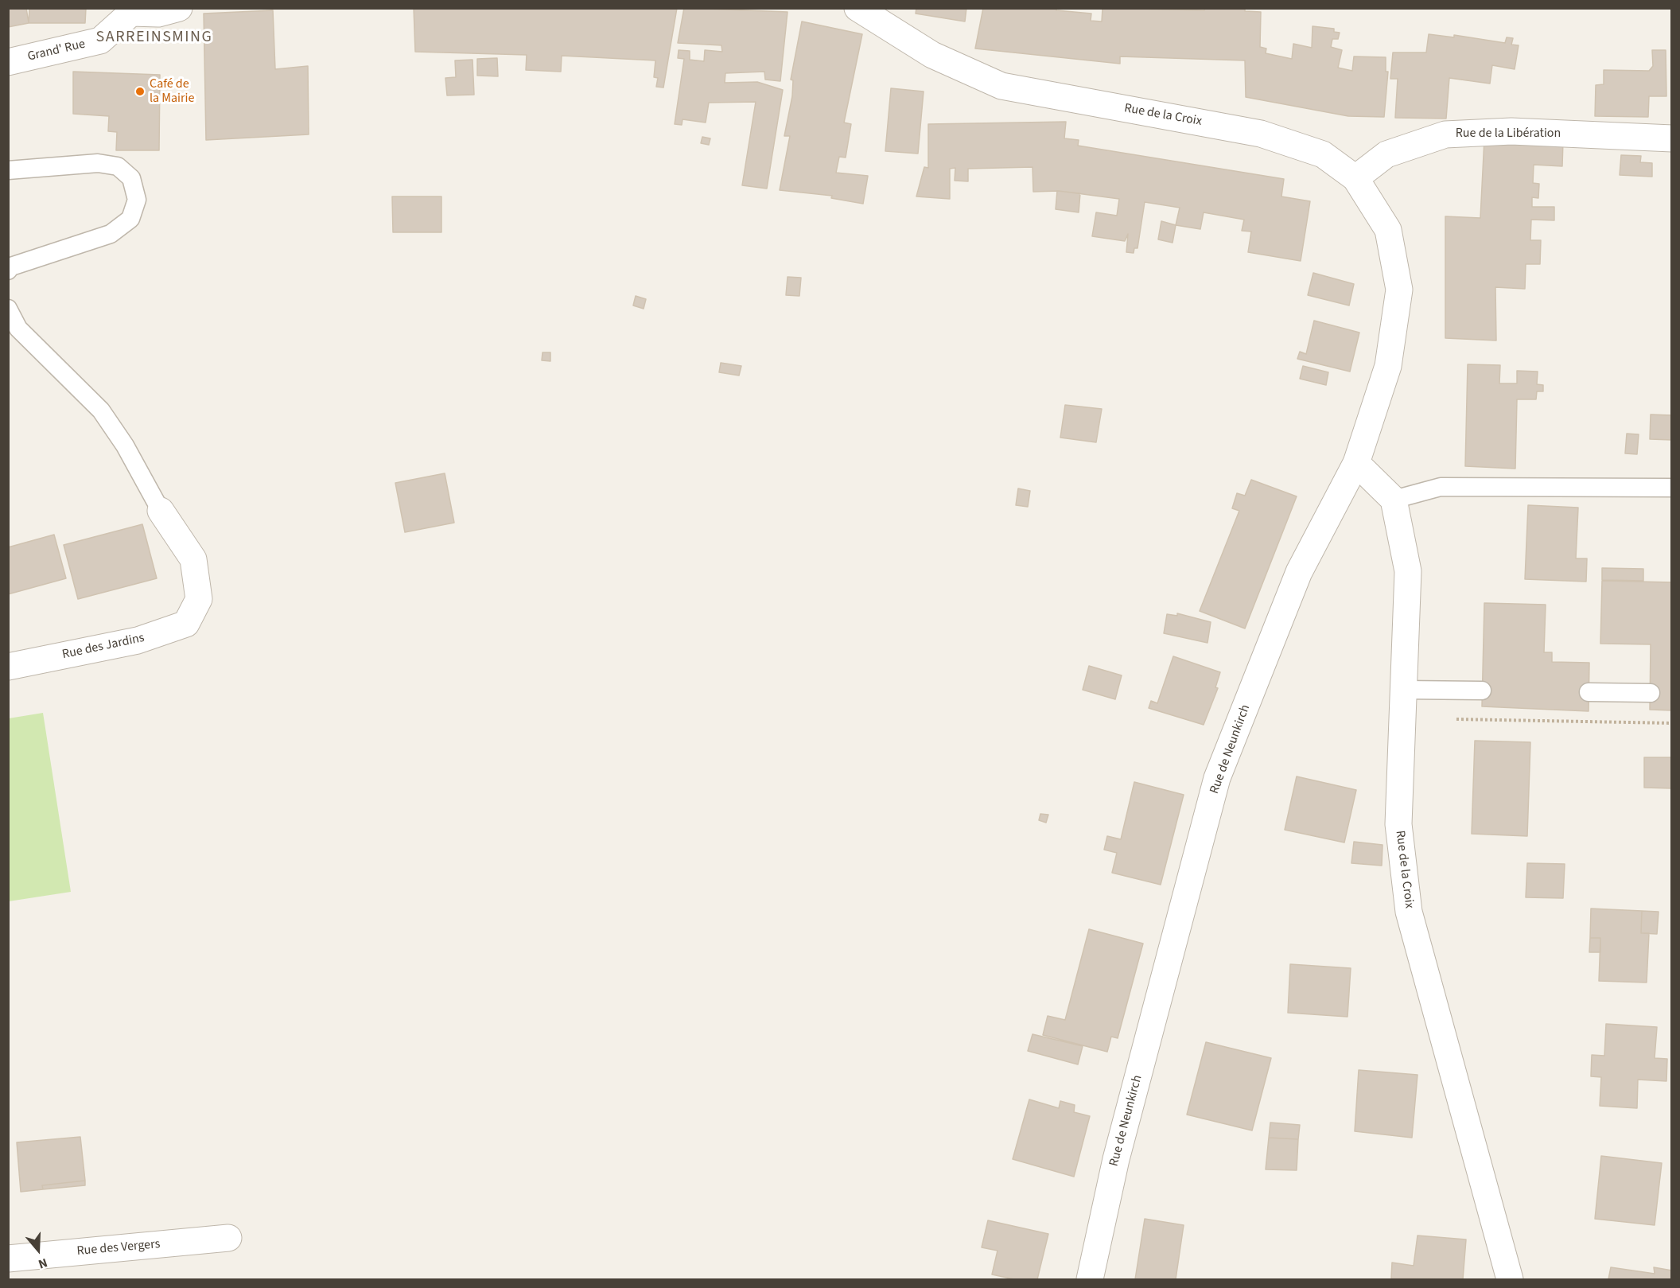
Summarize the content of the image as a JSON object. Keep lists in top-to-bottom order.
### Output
{
  "streets": {
    "street": [
      "Grand' Rue",
      "Rue de la Croix",
      "Rue de la Libération",
      "Rue des Jardins",
      "Rue de Neunkirch",
      "Rue des Vergers"
    ]
  },
  "crossings": [
    ["Rue de la Croix", "Rue de la Libération"],
    ["Rue de la Croix", "Rue de Neunkirch"]
  ],
  "districts": ["SARREINSMING"],
  "places": ["Café de la Mairie"],
  "north": "bottom"
}
